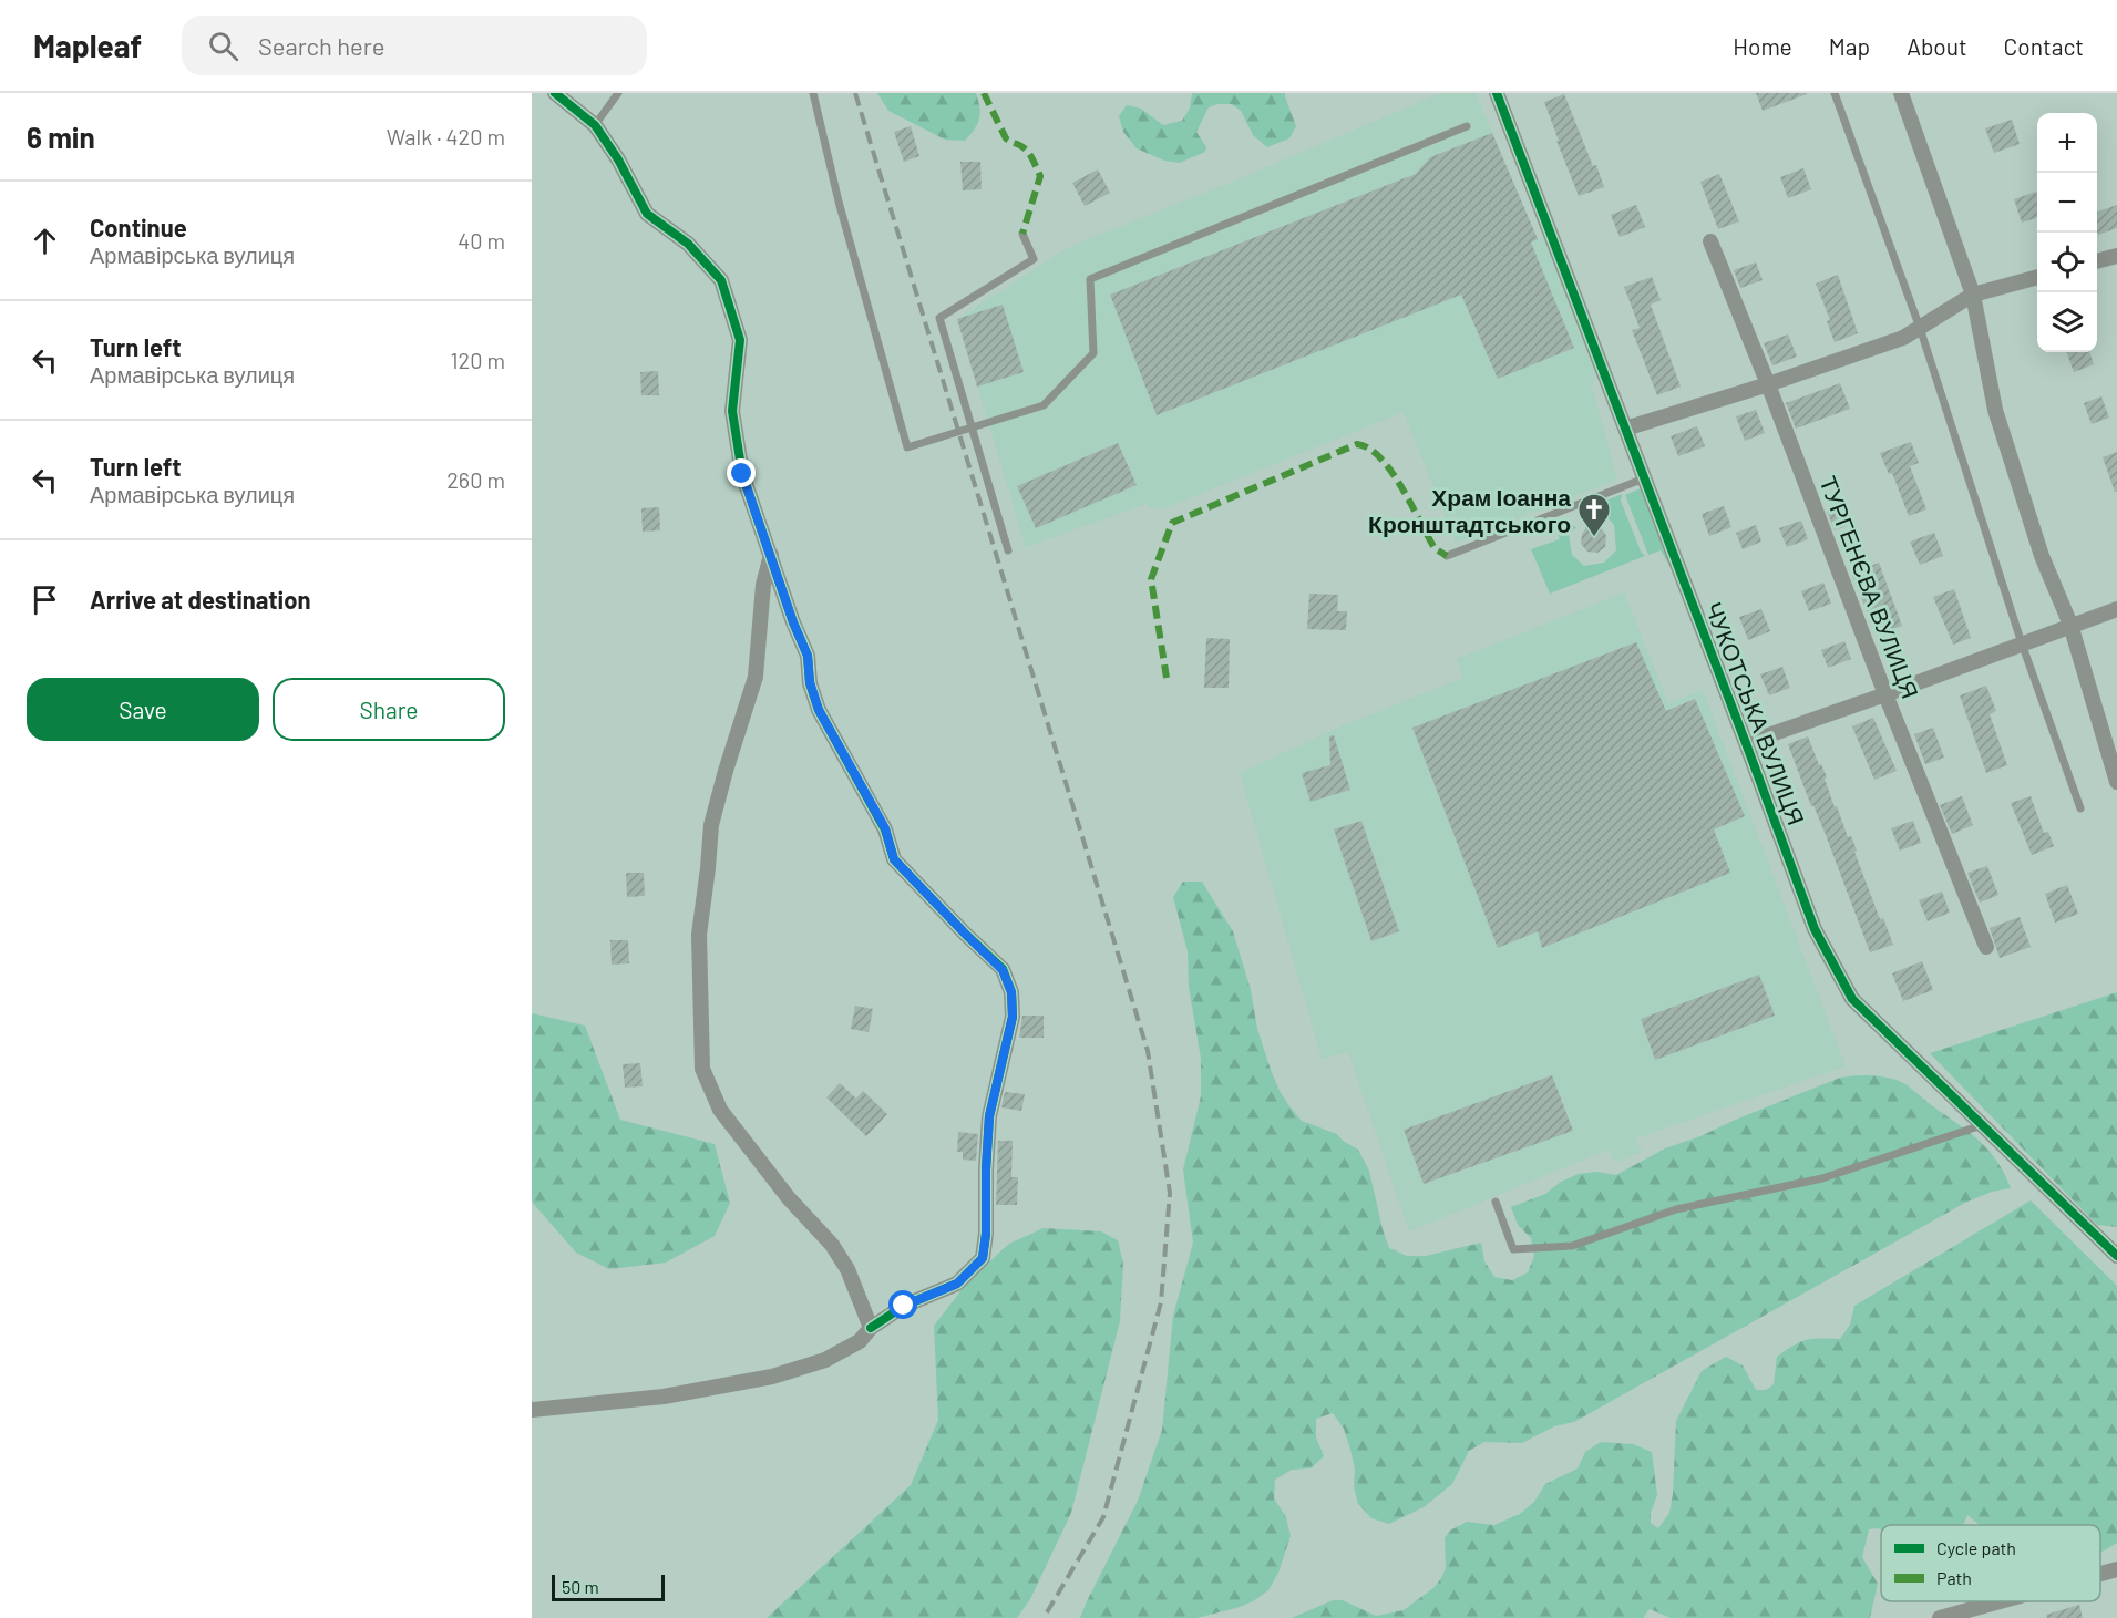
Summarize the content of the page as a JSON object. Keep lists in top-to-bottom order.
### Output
{
  "streets": {
    "street": ["ТУРГЕНЄВА ВУЛИЦЯ", "ЧУКОТСЬКА ВУЛИЦЯ"]
  },
  "places": {
    "church": ["Храм Іоанна Кронштадтського"]
  },
  "legend": ["Cycle path", "Path"],
  "scale_bar": "50 m",
  "page": {
    "header": "Mapleaf",
    "search": "Search here",
    "nav": [
      "Home",
      "Map",
      "About",
      "Contact"
    ],
    "heading": ["6 min", "Walk · 420 m"],
    "map_buttons": ["+", "−"],
    "list": [
      ["Continue", "Армавірська вулиця", "40 m"],
      ["Turn left", "Армавірська вулиця", "120 m"],
      ["Turn left", "Армавірська вулиця", "260 m"],
      "Arrive at destination"
    ],
    "buttons": ["Save", "Share"],
    "scale": "50 m"
  }
}
